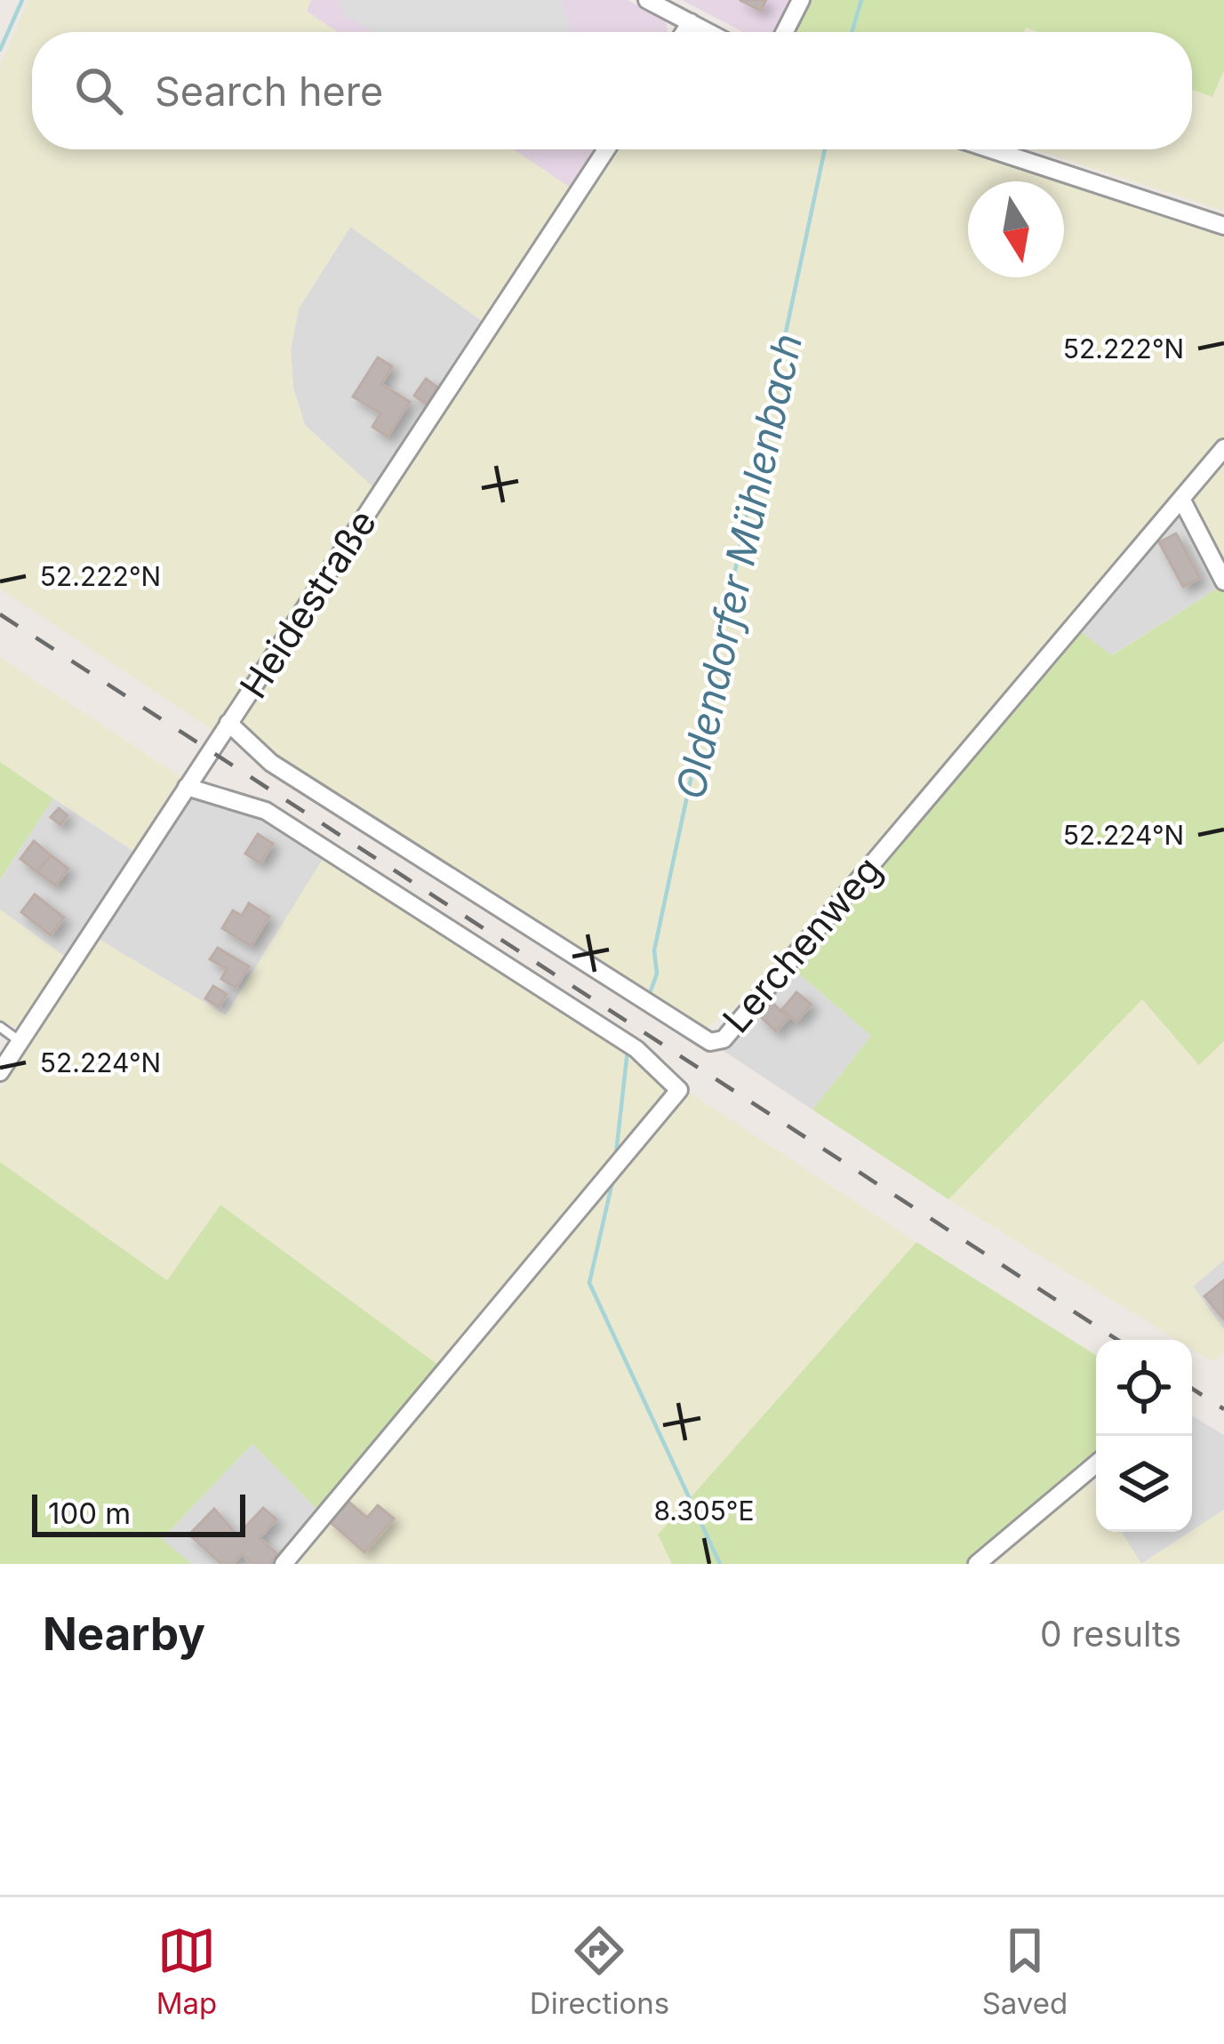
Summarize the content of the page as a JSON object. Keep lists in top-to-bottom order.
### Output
{
  "streets": {
    "street": ["Heidestraße", "Lerchenweg"]
  },
  "crossings": [
    ["Heidestraße", "Lerchenweg"]
  ],
  "water": ["Oldendorfer Mühlenbach"],
  "scale_bar": "100 m",
  "north": "bottom",
  "page": {
    "search": "Search here",
    "scale": "100 m",
    "heading": ["Nearby", "0 results"],
    "nav": ["Map", "Directions", "Saved"]
  },
  "coordinates": ["52.222°N", "52.224°N", "8.305°E"]
}
